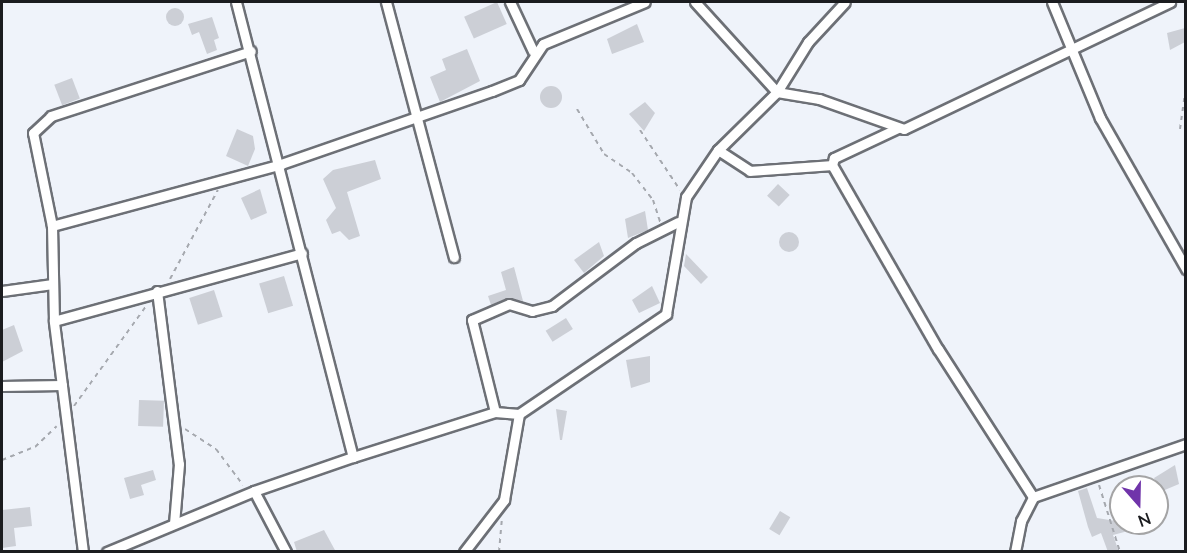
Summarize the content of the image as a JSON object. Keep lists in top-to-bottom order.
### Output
{
  "north": "bottom"
}
